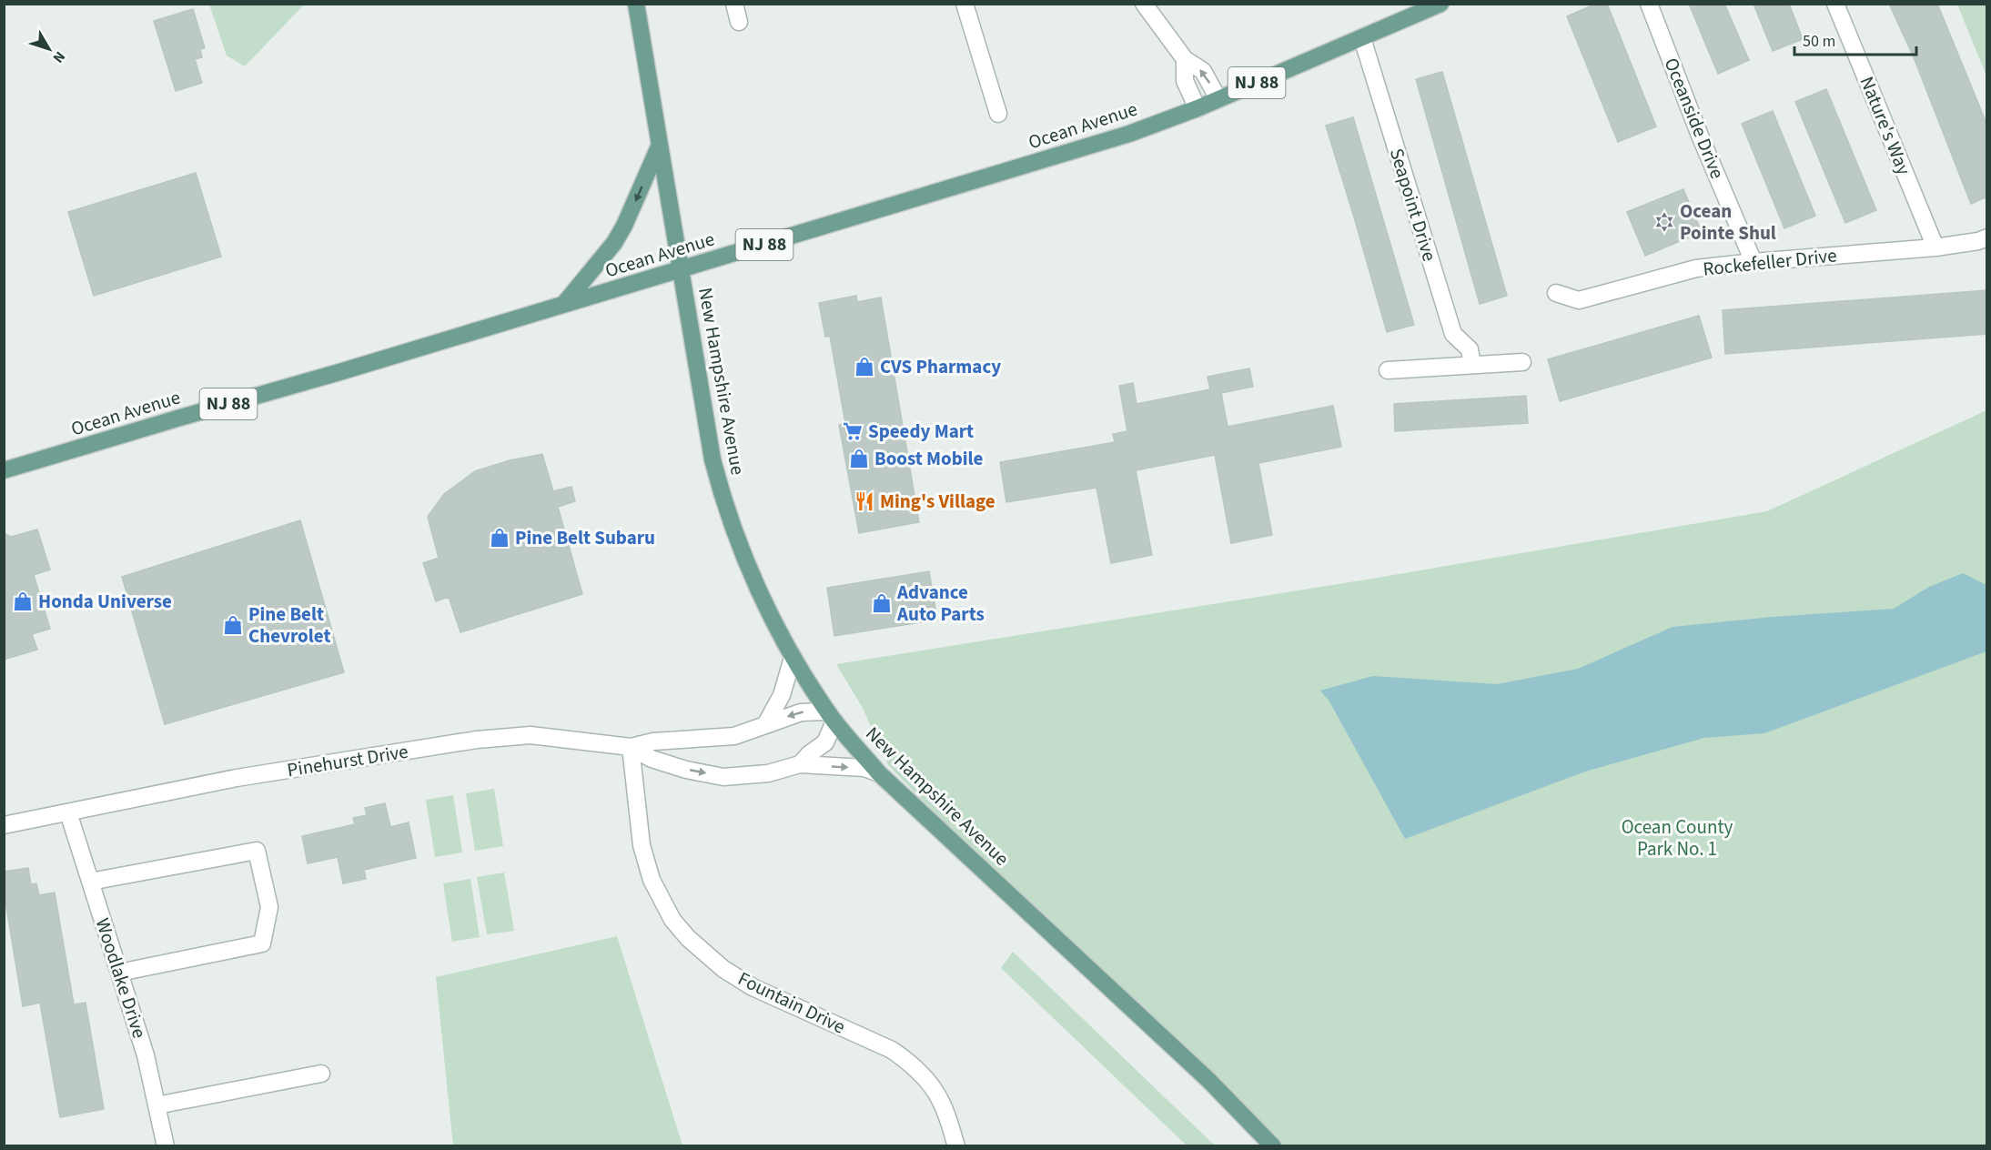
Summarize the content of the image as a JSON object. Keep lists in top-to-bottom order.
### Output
{
  "streets": {
    "main road": ["NJ 88", "Ocean Avenue", "New Hampshire Avenue"],
    "street": [
      "Oceanside Drive",
      "Nature's Way",
      "Seapoint Drive",
      "Rockefeller Drive",
      "Pinehurst Drive",
      "Woodlake Drive",
      "Fountain Drive"
    ]
  },
  "crossings": [
    ["Oceanside Drive", "Rockefeller Drive"],
    ["Ocean Avenue", "Seapoint Drive"],
    ["Ocean Avenue", "New Hampshire Avenue"],
    ["Nature's Way", "Rockefeller Drive"],
    ["New Hampshire Avenue", "Pinehurst Drive"],
    ["Pinehurst Drive", "Woodlake Drive"],
    ["Pinehurst Drive", "Fountain Drive"]
  ],
  "parks": ["Ocean County Park No. 1"],
  "places": {
    "synagogue": ["Ocean Pointe Shul"],
    "shop": [
      "CVS Pharmacy",
      "Boost Mobile",
      "Pine Belt Subaru",
      "Honda Universe",
      "Advance Auto Parts",
      "Pine Belt Chevrolet"
    ],
    "supermarket": ["Speedy Mart"],
    "restaurant": ["Ming's Village"]
  },
  "scale_bar": "50 m",
  "north": "bottom right"
}
